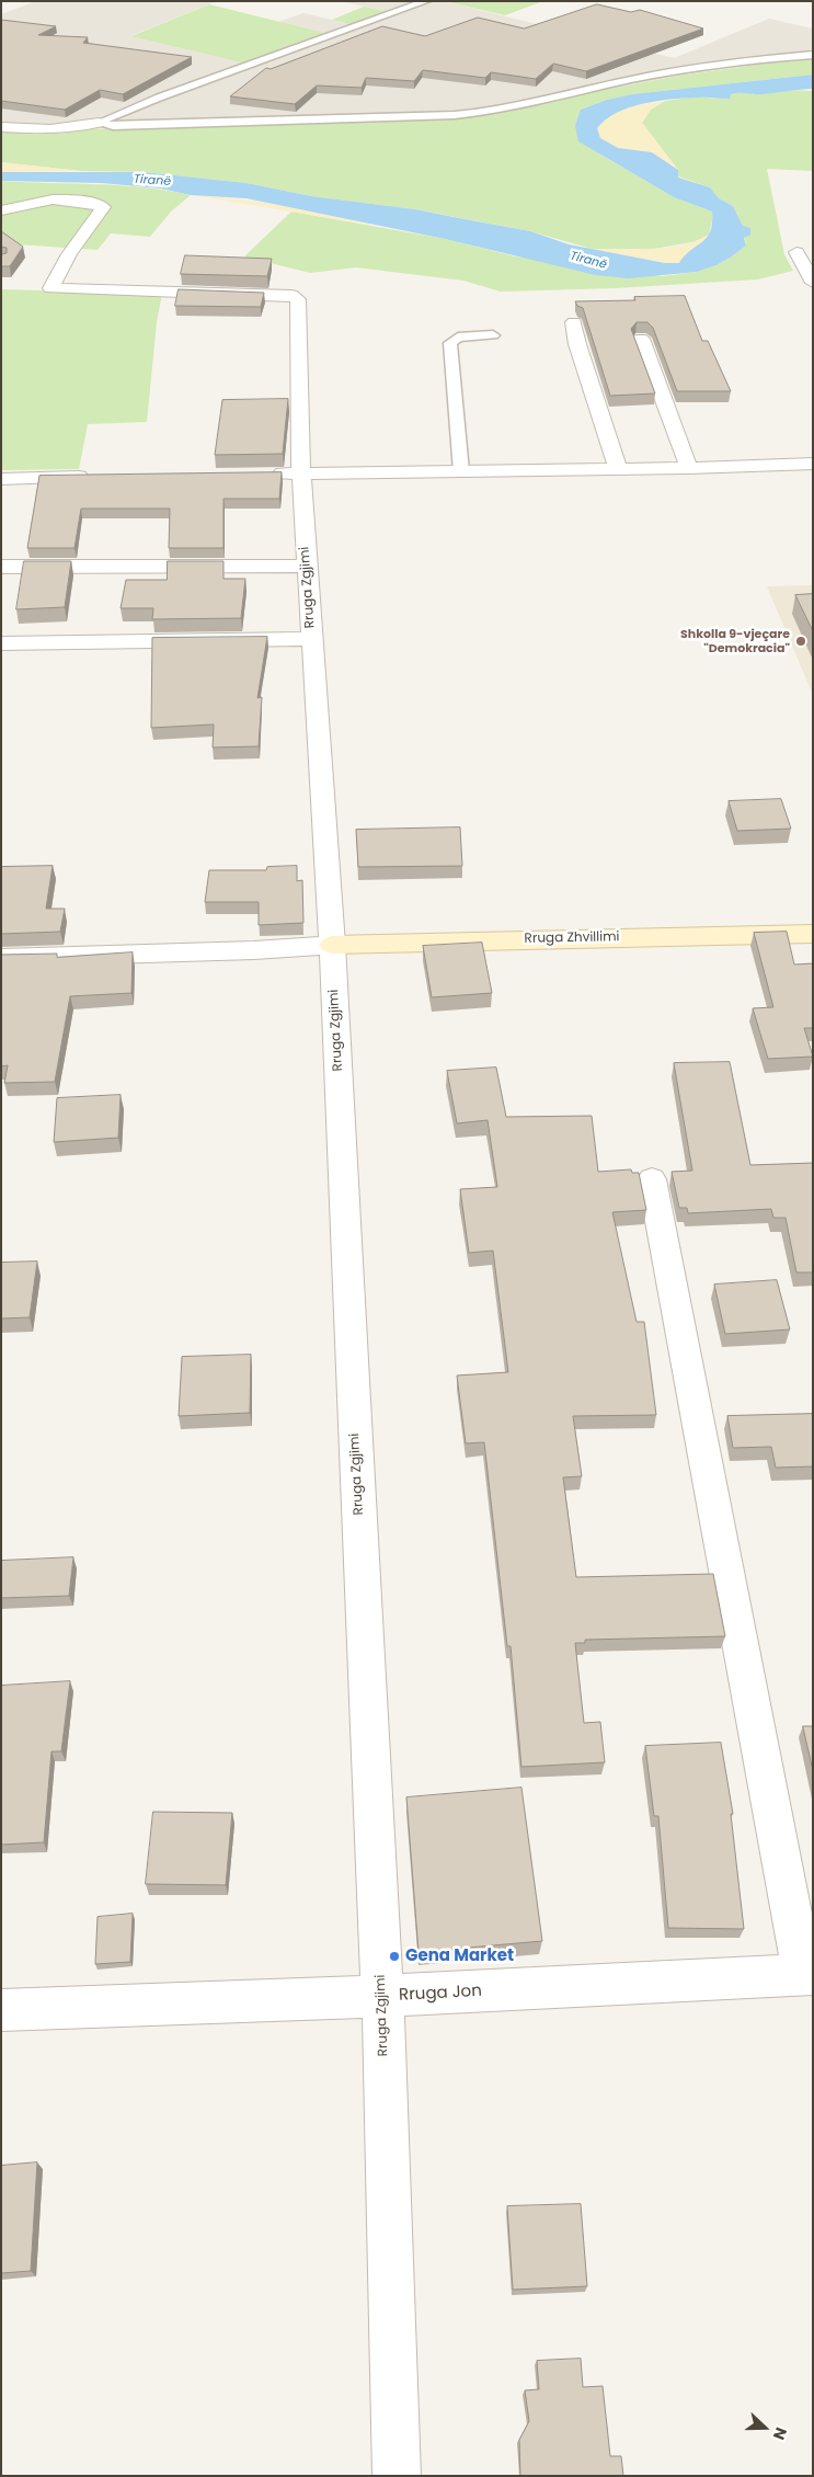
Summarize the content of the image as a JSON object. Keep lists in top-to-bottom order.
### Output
{
  "streets": {
    "street": ["Rruga Zgjimi", "Rruga Zhvillimi", "Rruga Jon"]
  },
  "crossings": [
    ["Rruga Zgjimi", "Rruga Zhvillimi"],
    ["Rruga Zgjimi", "Rruga Jon"]
  ],
  "water": ["Tiranë"],
  "places": ["Shkolla 9-vjeçare \"Demokracia\"", "Gena Market"],
  "north": "right"
}
